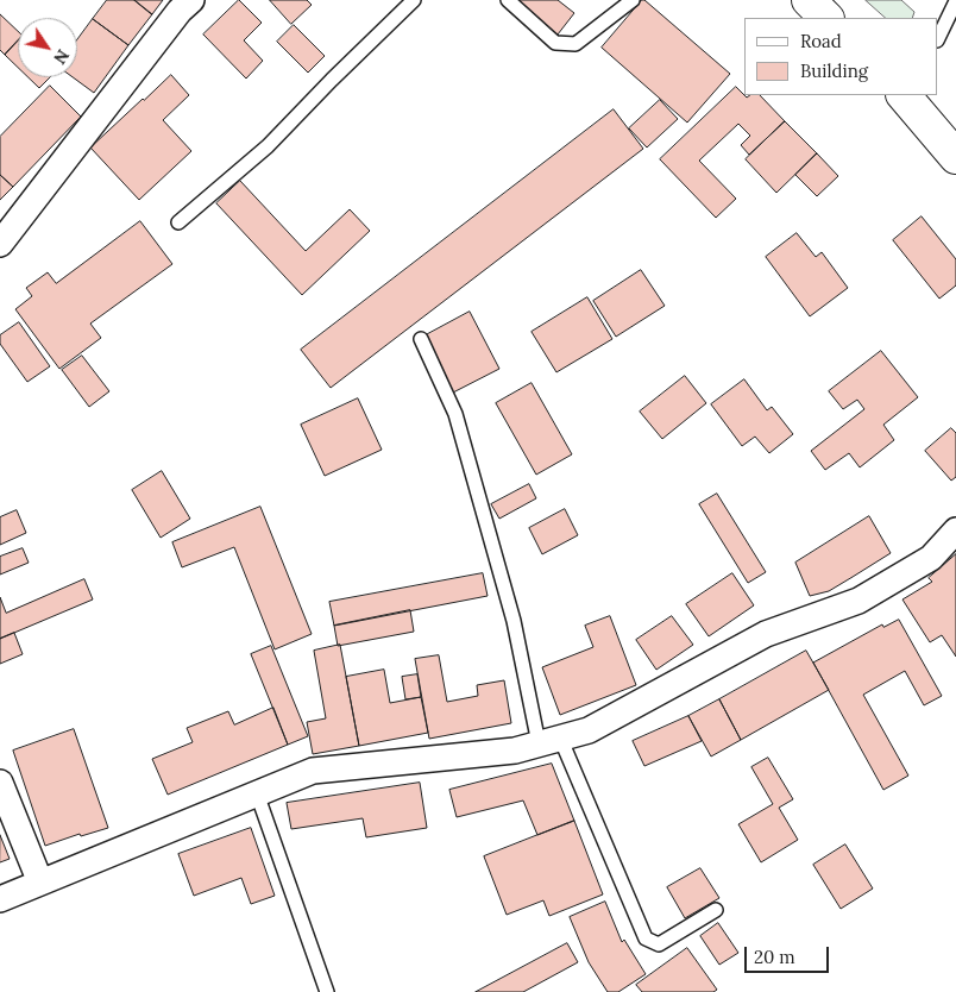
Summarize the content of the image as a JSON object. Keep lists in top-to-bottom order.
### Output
{
  "legend": ["Road", "Building"],
  "scale_bar": "20 m",
  "north": "bottom right"
}
